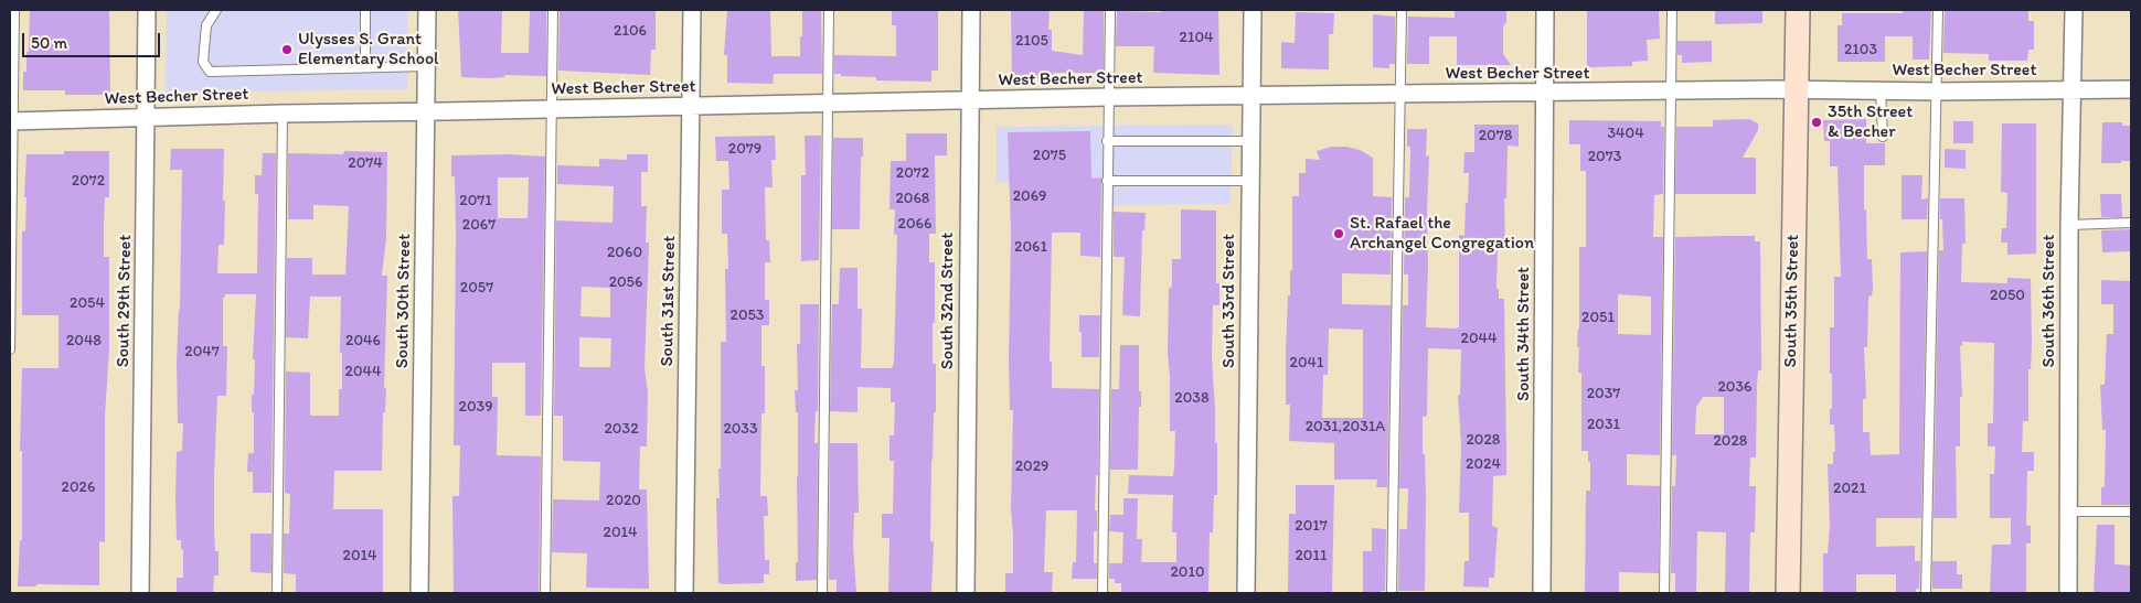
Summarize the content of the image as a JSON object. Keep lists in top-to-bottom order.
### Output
{
  "streets": {
    "main road": ["South 35th Street"],
    "street": [
      "West Becher Street",
      "South 29th Street",
      "South 30th Street",
      "South 31st Street",
      "South 32nd Street",
      "South 33rd Street",
      "South 36th Street",
      "South 34th Street"
    ]
  },
  "crossings": [
    ["West Becher Street", "South 29th Street"],
    ["West Becher Street", "South 30th Street"],
    ["West Becher Street", "South 31st Street"],
    ["West Becher Street", "South 32nd Street"],
    ["West Becher Street", "South 33rd Street"],
    ["West Becher Street", "South 35th Street"],
    ["West Becher Street", "South 36th Street"],
    ["West Becher Street", "South 34th Street"]
  ],
  "places": ["Ulysses S. Grant Elementary School", "35th Street & Becher", "St. Rafael the Archangel Congregation"],
  "house_numbers": [
    "2106",
    "2104",
    "2105",
    "2103",
    "3404",
    "2078",
    "2079",
    "2075",
    "2073",
    "2074",
    "2072",
    "2072",
    "2069",
    "2068",
    "2071",
    "2066",
    "2067",
    "2061",
    "2060",
    "2056",
    "2057",
    "2050",
    "2054",
    "2053",
    "2051",
    "2044",
    "2048",
    "2046",
    "2047",
    "2041",
    "2044",
    "2036",
    "2037",
    "2038",
    "2039",
    "2031",
    "2031,2031A",
    "2032",
    "2033",
    "2028",
    "2028",
    "2024",
    "2029",
    "2026",
    "2021",
    "2020",
    "2017",
    "2014",
    "2014",
    "2011",
    "2010"
  ],
  "scale_bar": "50 m"
}
